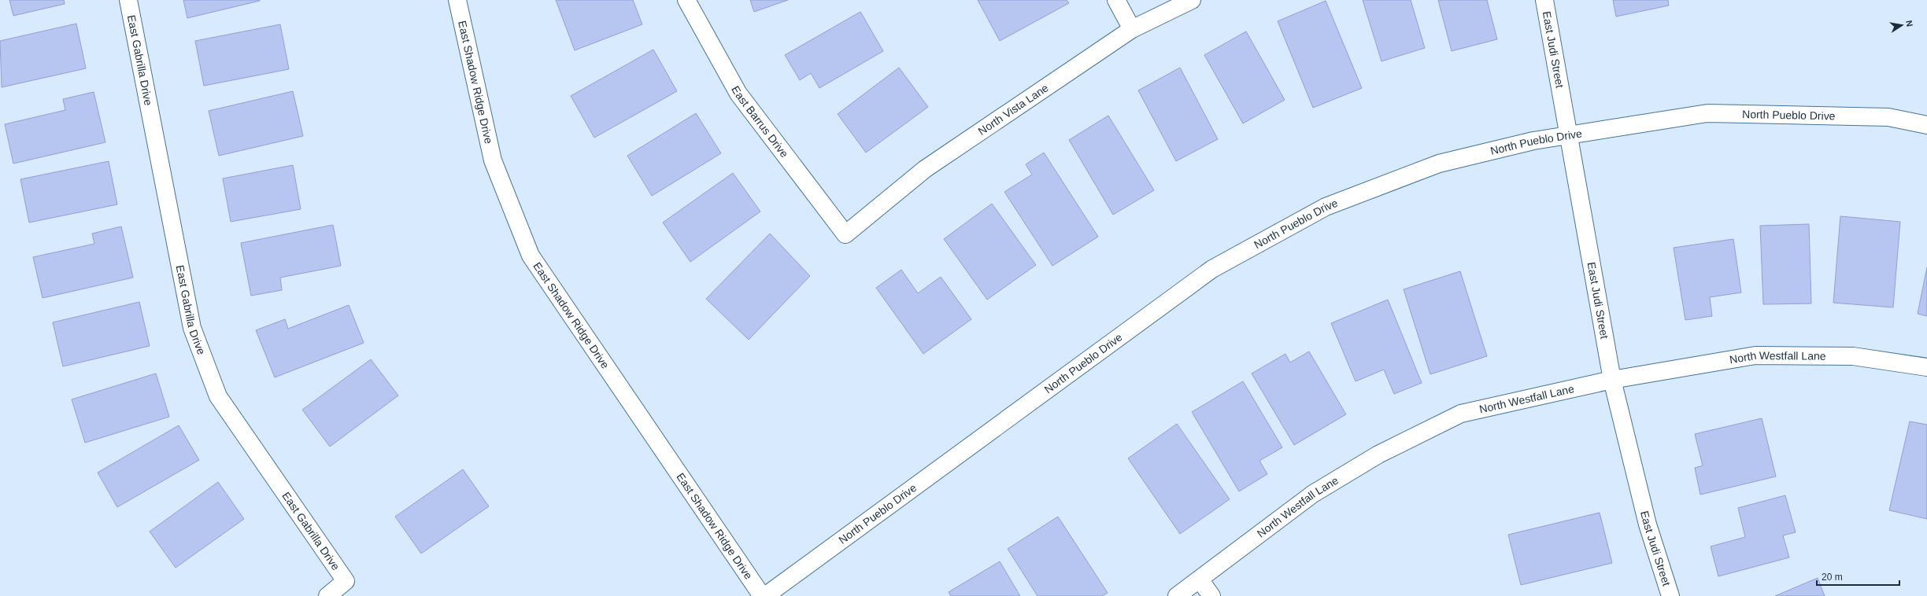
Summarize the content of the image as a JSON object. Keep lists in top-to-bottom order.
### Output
{
  "streets": {
    "street": [
      "East Judi Street",
      "East Gabrilla Drive",
      "East Shadow Ridge Drive",
      "North Vista Lane",
      "North Pueblo Drive",
      "East Barrus Drive",
      "North Westfall Lane"
    ]
  },
  "crossings": [
    ["East Judi Street", "North Pueblo Drive"],
    ["East Judi Street", "North Westfall Lane"],
    ["North Vista Lane", "East Barrus Drive"]
  ],
  "scale_bar": "20 m",
  "north": "right"
}
